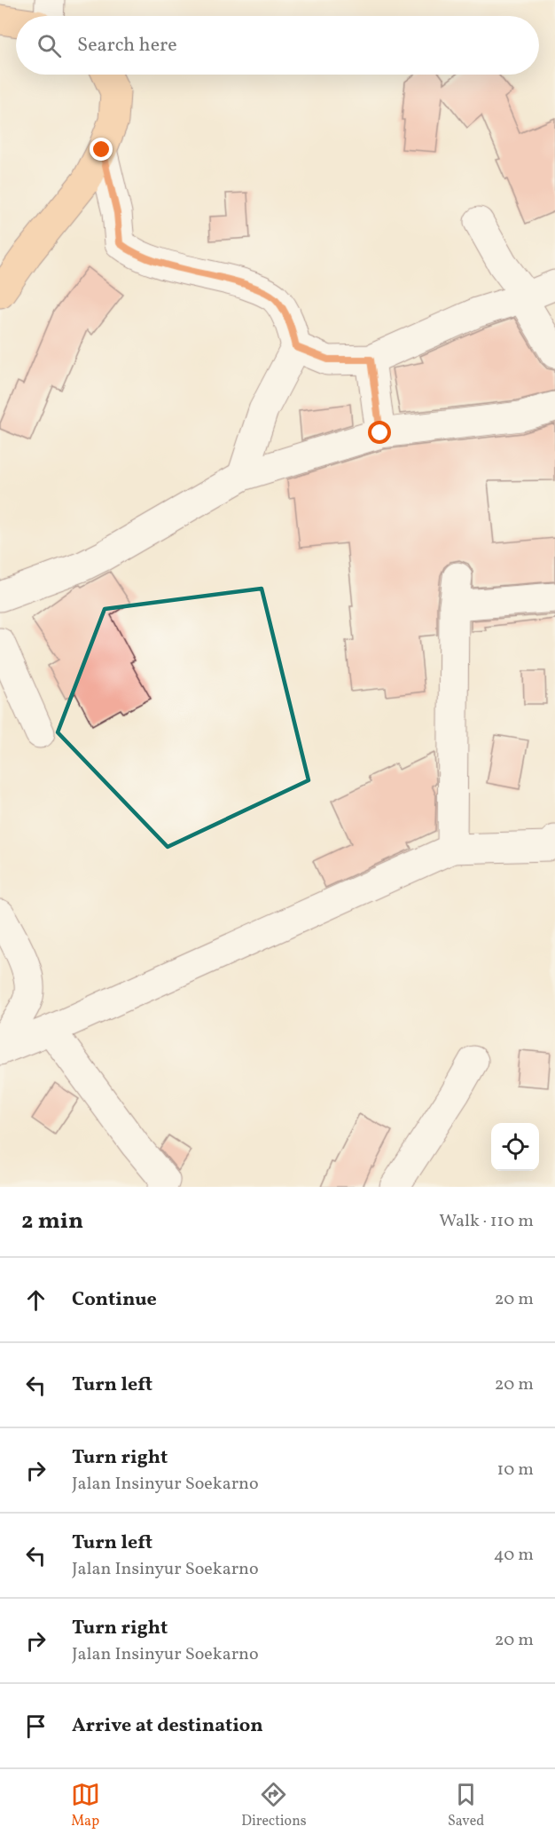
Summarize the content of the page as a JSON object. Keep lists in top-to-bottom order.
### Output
{
  "page": {
    "search": "Search here",
    "heading": ["2 min", "Walk · 110 m"],
    "list": [
      ["Continue", "20 m"],
      ["Turn left", "20 m"],
      ["Turn right", "Jalan Insinyur Soekarno", "10 m"],
      ["Turn left", "Jalan Insinyur Soekarno", "40 m"],
      ["Turn right", "Jalan Insinyur Soekarno", "20 m"],
      "Arrive at destination"
    ],
    "nav": ["Map", "Directions", "Saved"]
  }
}
